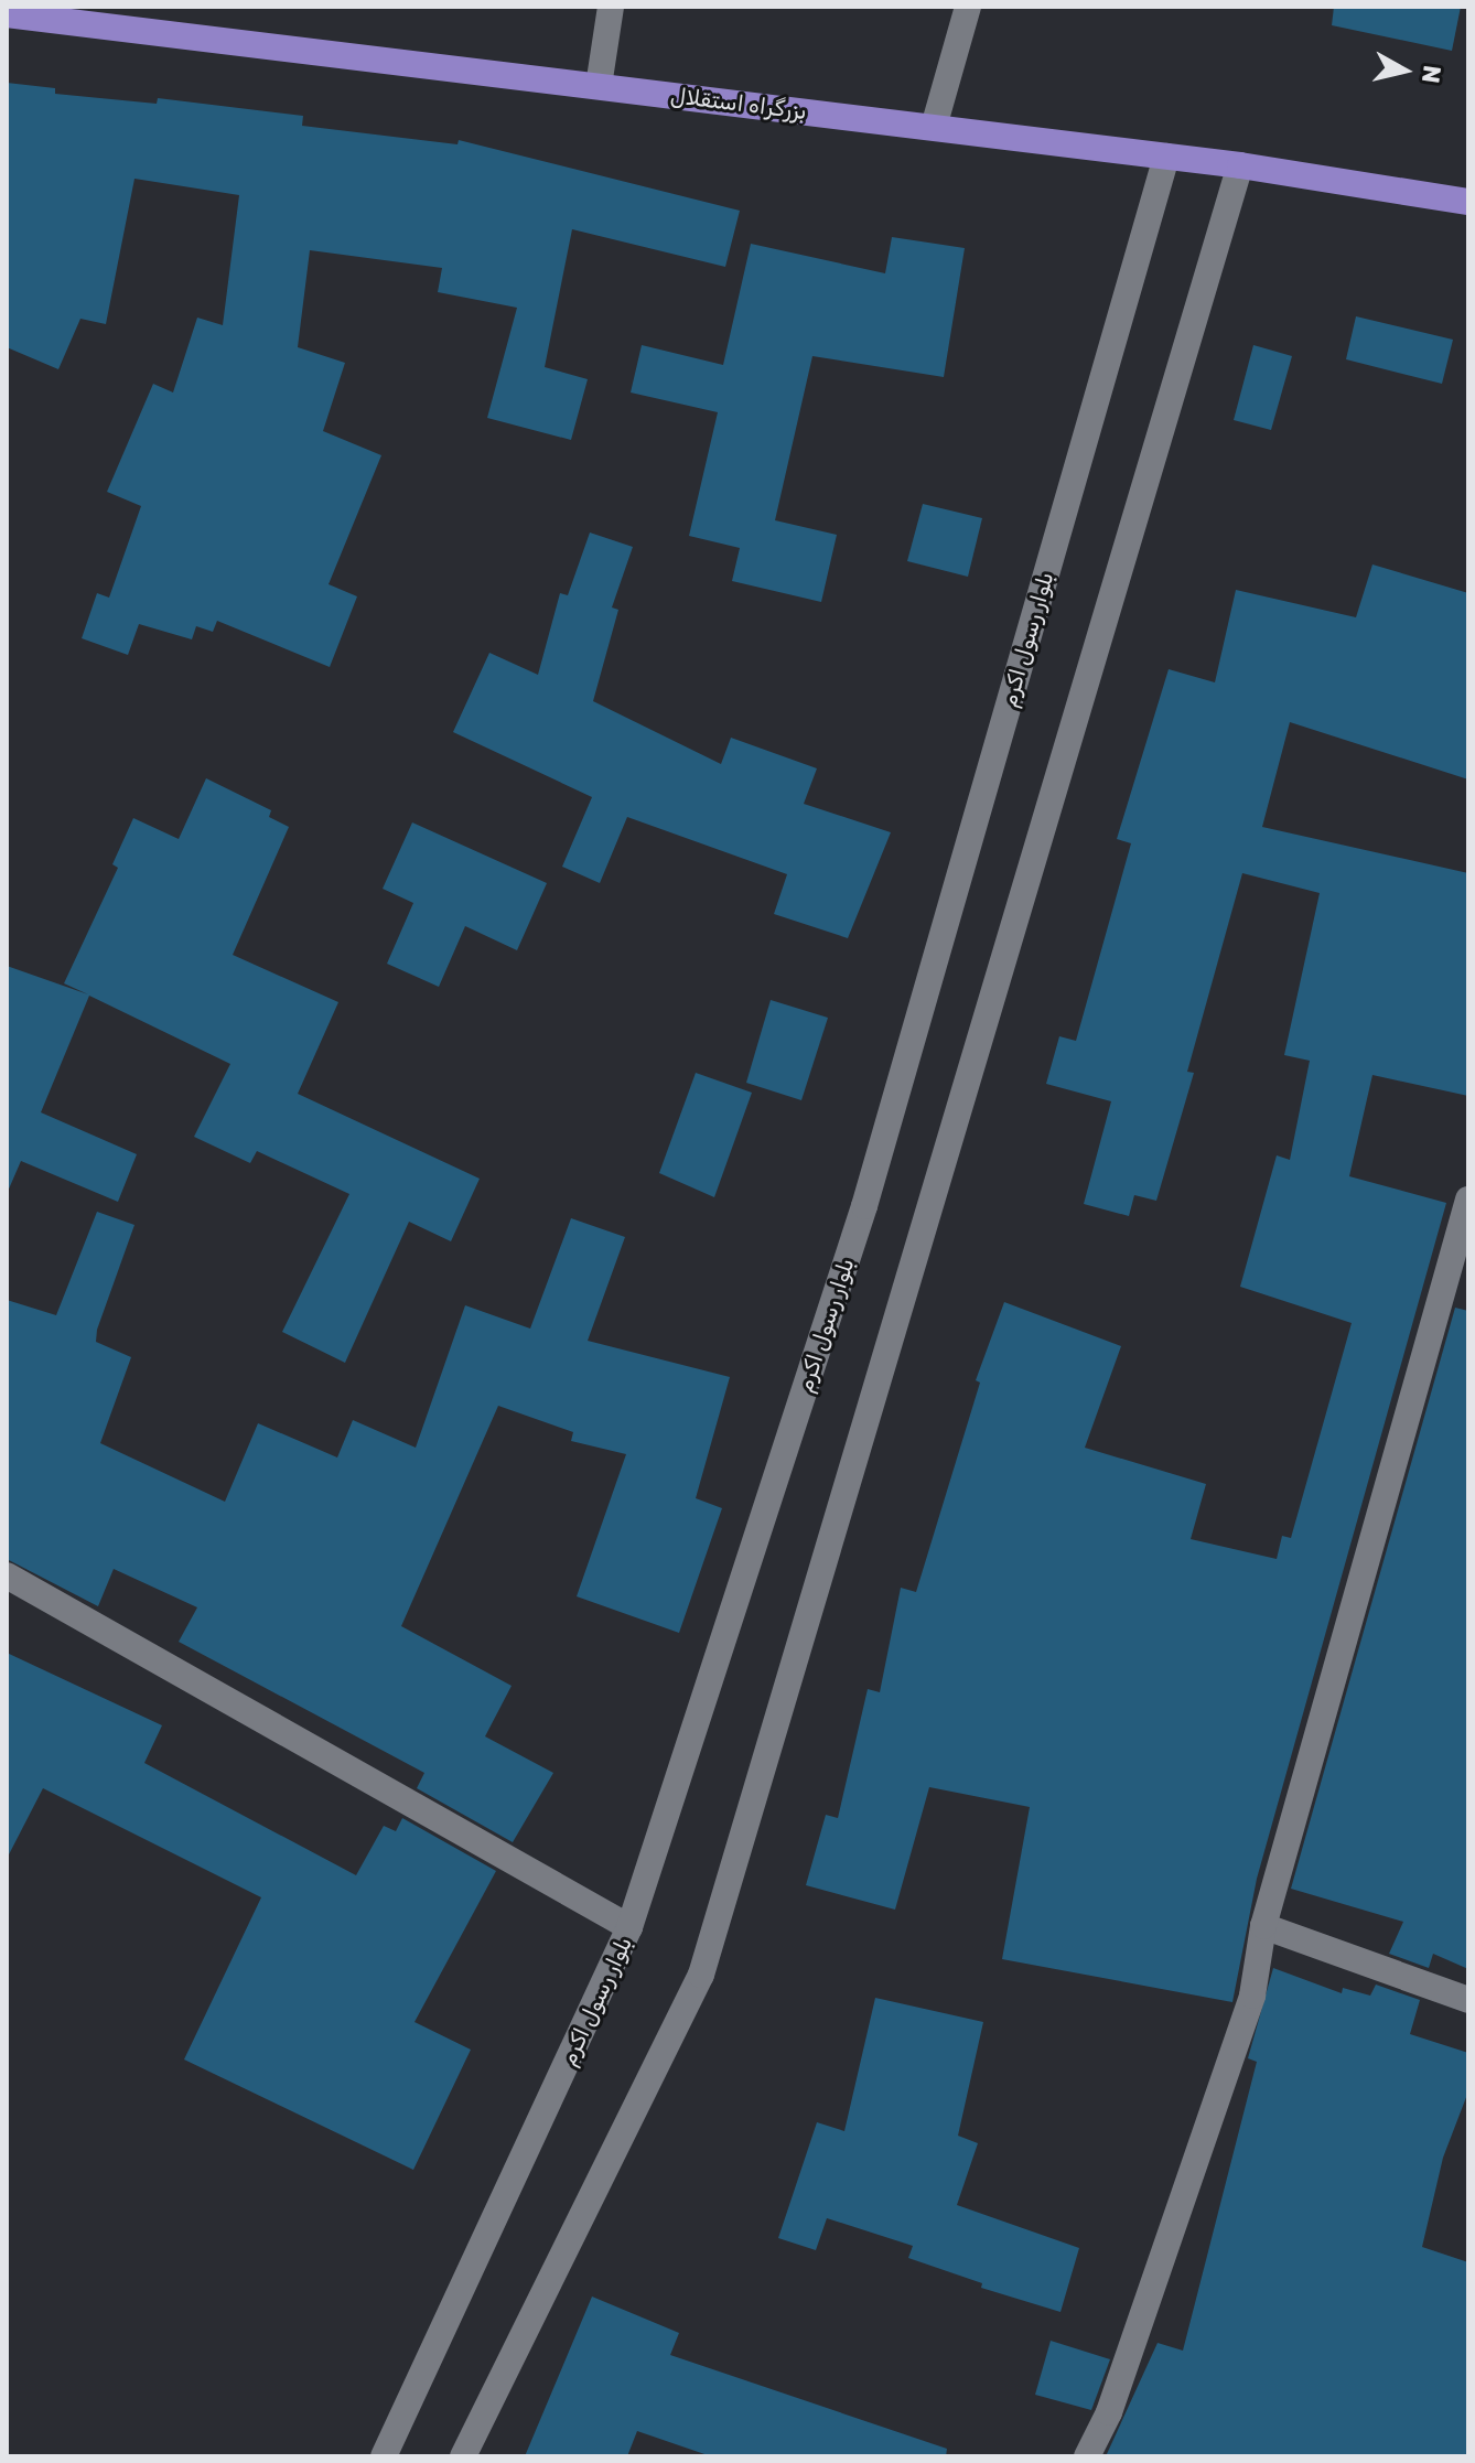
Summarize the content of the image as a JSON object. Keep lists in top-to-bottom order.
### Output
{
  "streets": {
    "highway": ["بزرگراه استقلال"],
    "main road": ["بلوار رسول اکرم"]
  },
  "crossings": [
    ["بزرگراه استقلال", "بلوار رسول اکرم"]
  ],
  "north": "right"
}
